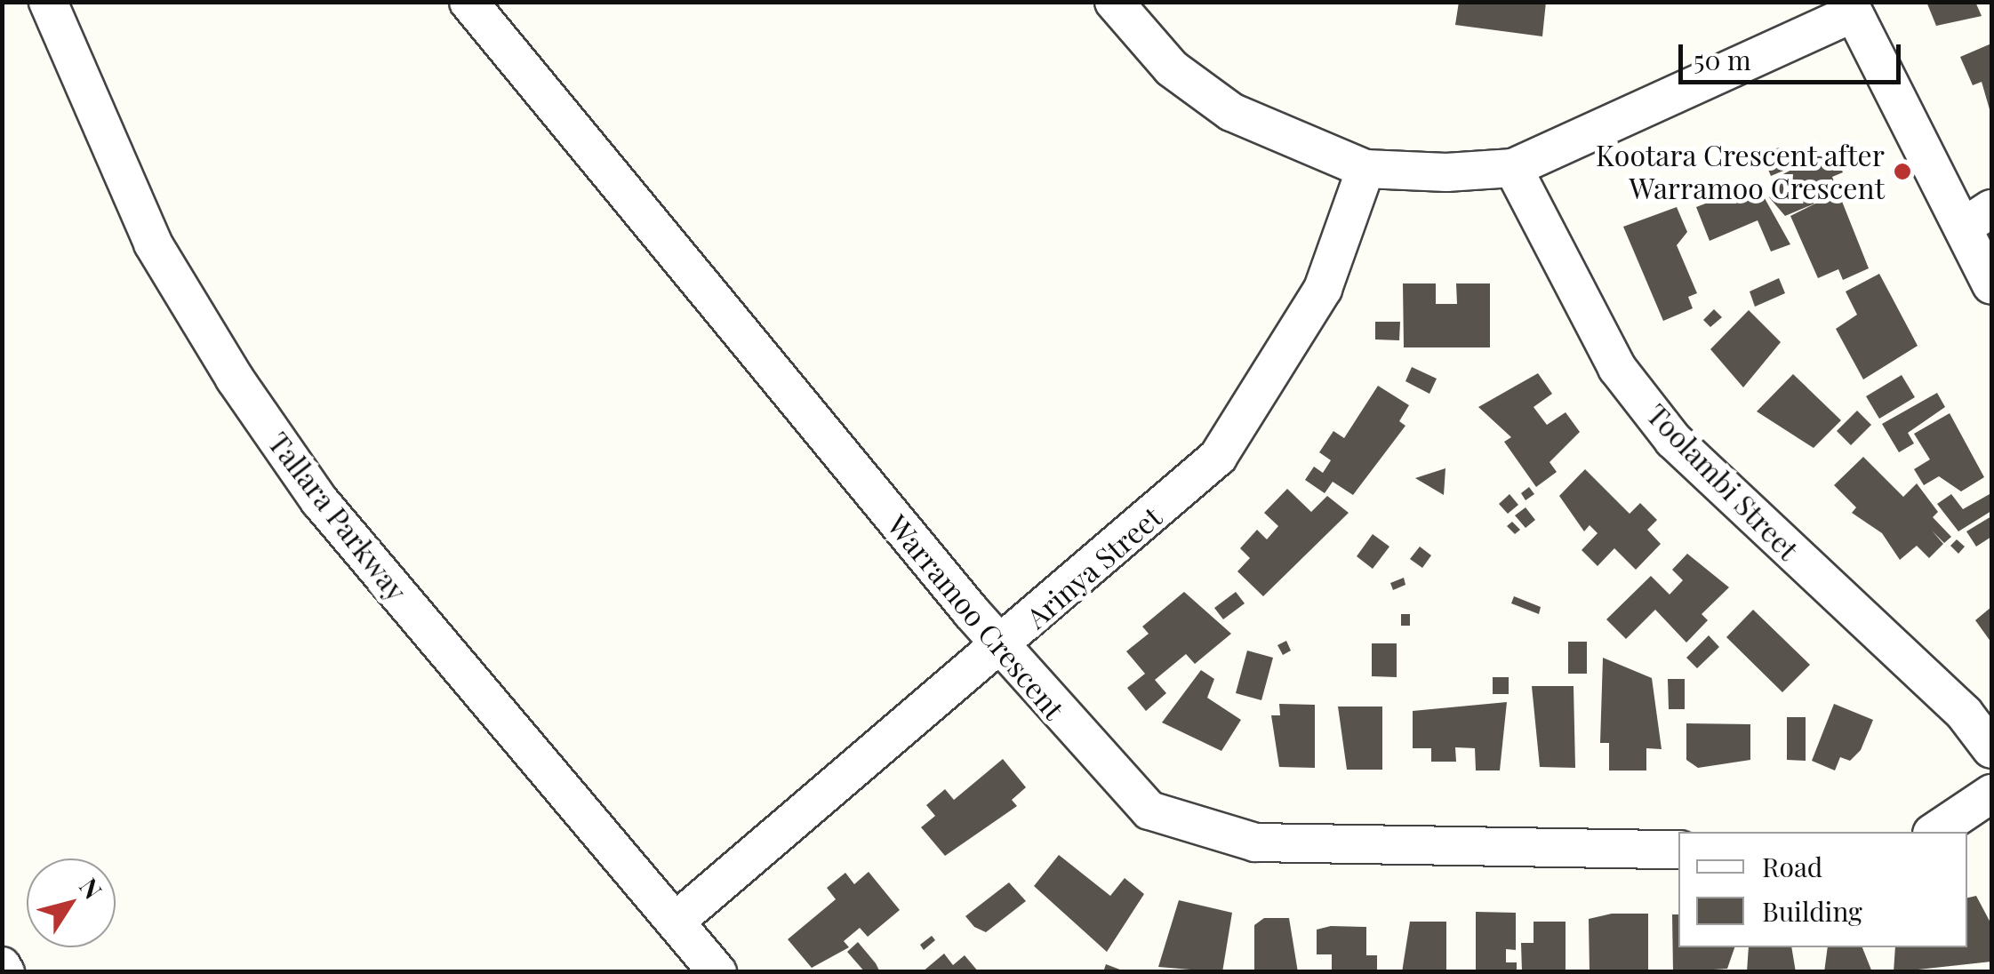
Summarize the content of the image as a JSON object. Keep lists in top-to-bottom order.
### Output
{
  "streets": {
    "street": [
      "Toolambi Street",
      "Tallara Parkway",
      "Arinya Street",
      "Warramoo Crescent"
    ]
  },
  "crossings": [
    ["Tallara Parkway", "Arinya Street"],
    ["Arinya Street", "Warramoo Crescent"]
  ],
  "places": ["Kootara Crescent after Warramoo Crescent"],
  "legend": ["Road", "Building"],
  "scale_bar": "50 m",
  "north": "top right"
}
